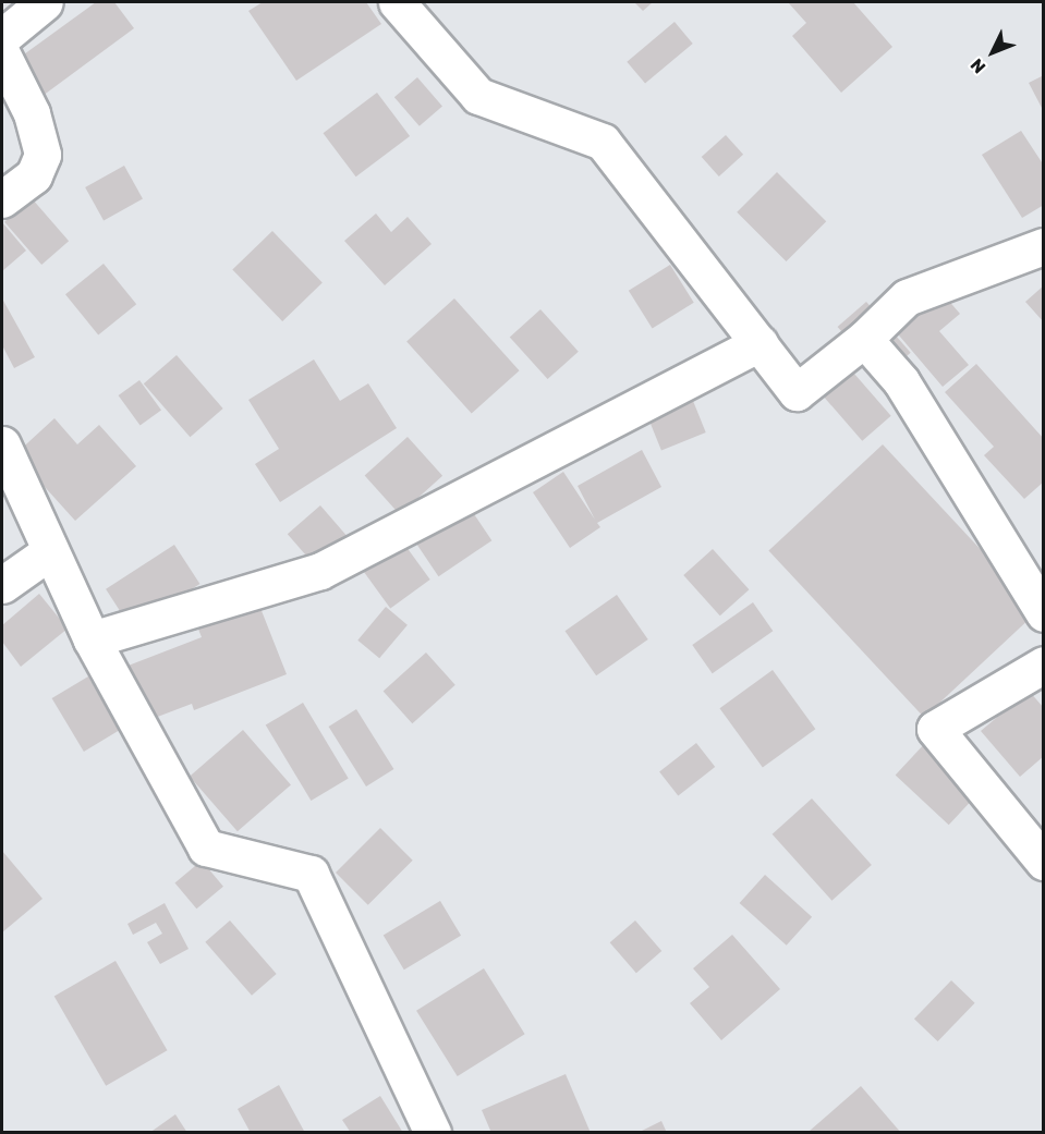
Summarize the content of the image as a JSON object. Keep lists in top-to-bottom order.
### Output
{
  "north": "bottom left"
}
